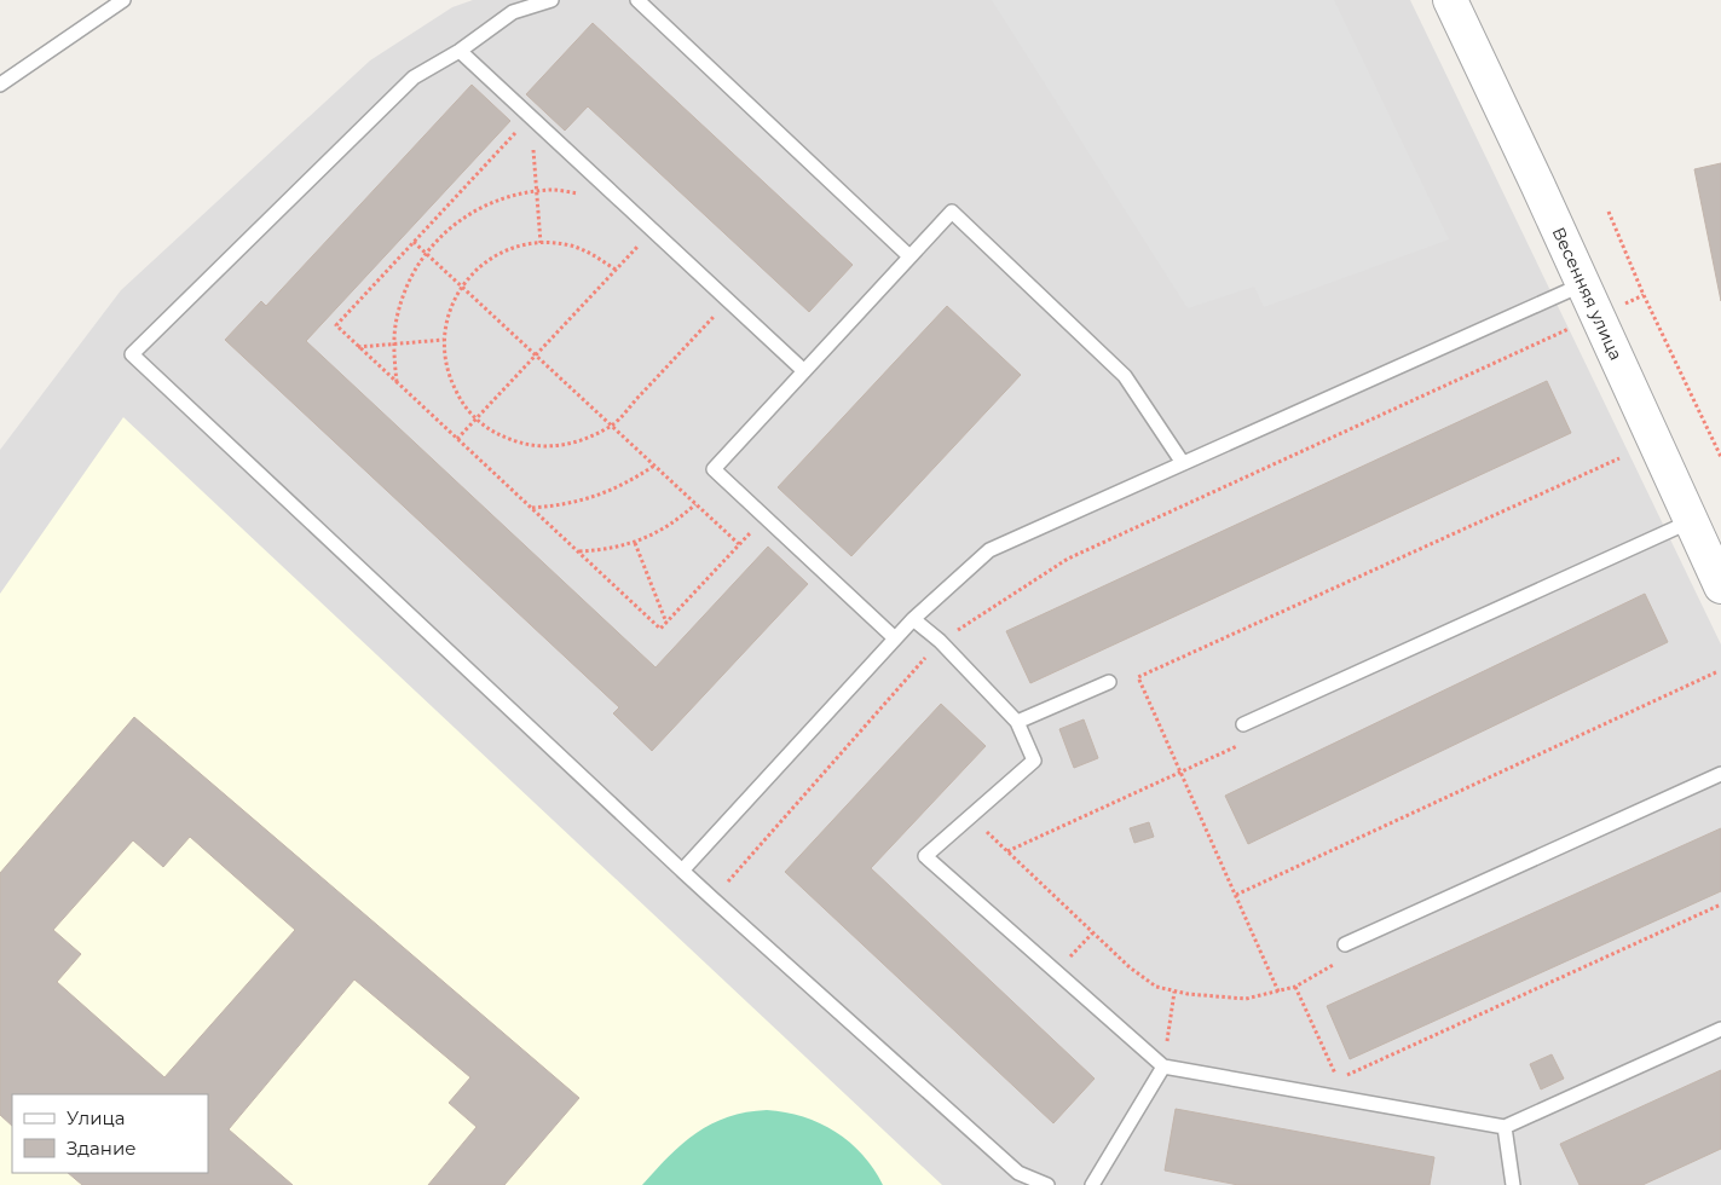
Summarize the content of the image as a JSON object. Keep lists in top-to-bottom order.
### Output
{
  "streets": {
    "street": ["Весенняя улица"]
  },
  "legend": ["Улица", "Здание"]
}
